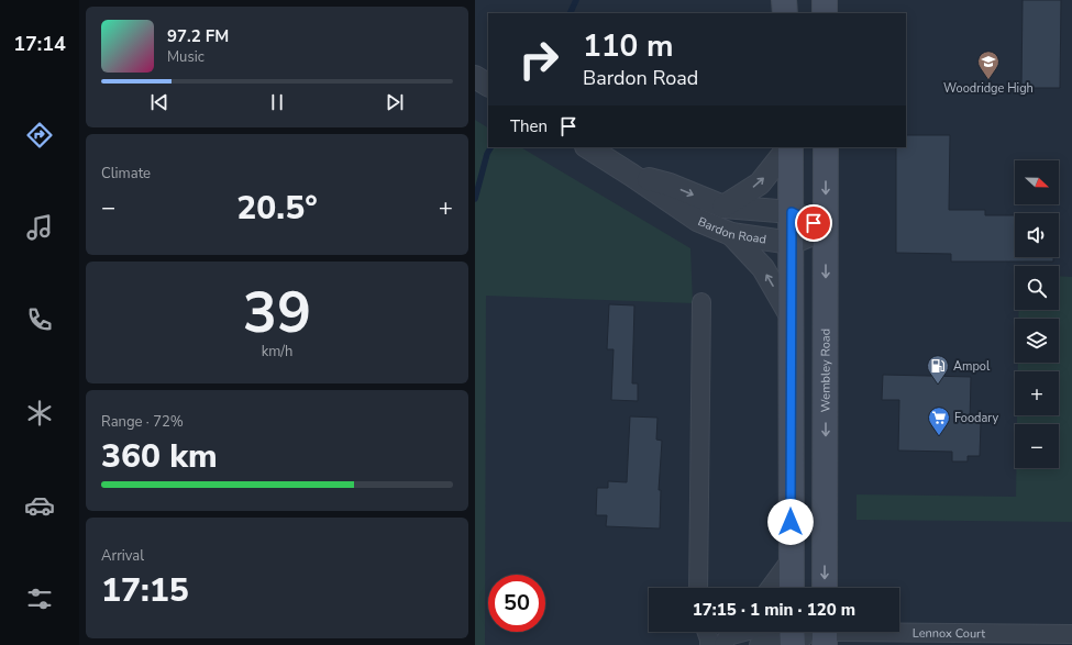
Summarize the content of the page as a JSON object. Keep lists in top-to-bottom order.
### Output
{
  "streets": {
    "main road": ["Wembley Road"],
    "street": ["Bardon Road", "Lennox Court"]
  },
  "crossings": [
    ["Bardon Road", "Wembley Road"]
  ],
  "places": {
    "school or university": ["Woodridge High"],
    "fuel station": ["Ampol"],
    "supermarket": ["Foodary"]
  },
  "north": "right",
  "page": {
    "tabs": "17:14",
    "turn": ["110 m", "Bardon Road"],
    "song": ["97.2 FM", "Music"],
    "then": "Then",
    "tile": [
      "Climate",
      ["39", "km/h"],
      ["Range · 72%", "360 km"],
      ["Arrival", "17:15"]
    ],
    "map_buttons": ["+", "−"],
    "heat": ["−", "20.5°", "+"],
    "limit": "50",
    "trip": "17:15 · 1 min · 120 m"
  }
}
